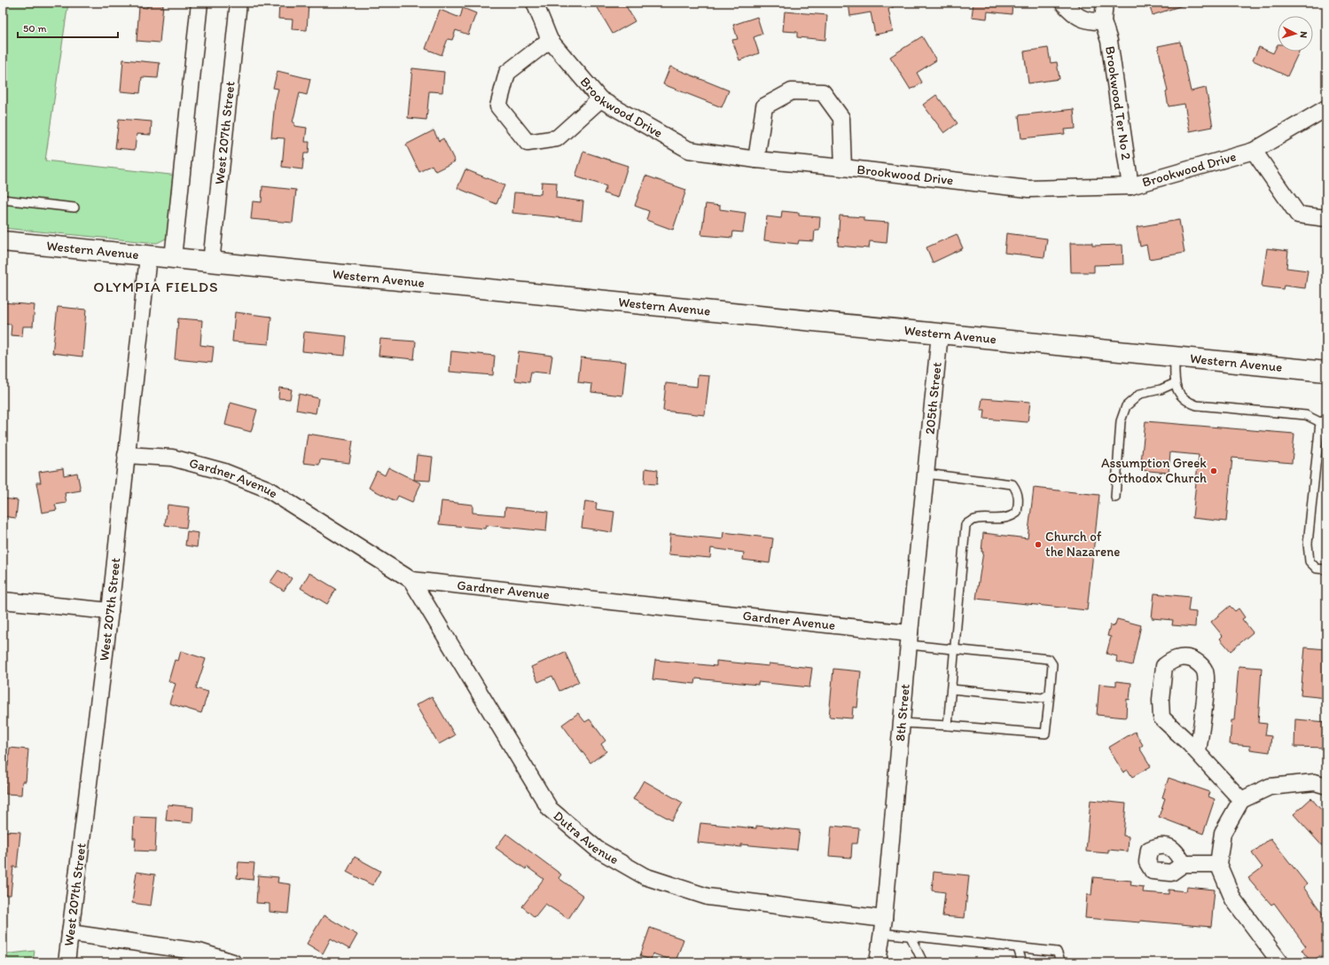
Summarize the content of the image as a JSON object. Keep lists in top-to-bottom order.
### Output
{
  "streets": {
    "main road": ["Western Avenue"],
    "street": [
      "Brookwood Ter No 2",
      "Brookwood Drive",
      "West 207th Street",
      "205th Street",
      "Gardner Avenue",
      "8th Street",
      "Dutra Avenue"
    ]
  },
  "crossings": [
    ["Brookwood Ter No 2", "Brookwood Drive"],
    ["West 207th Street", "Western Avenue"],
    ["West 207th Street", "Gardner Avenue"],
    ["Western Avenue", "205th Street"],
    ["205th Street", "8th Street"],
    ["Gardner Avenue", "8th Street"],
    ["Gardner Avenue", "Dutra Avenue"],
    ["8th Street", "Dutra Avenue"]
  ],
  "districts": ["OLYMPIA FIELDS"],
  "places": ["Assumption Greek Orthodox Church", "Church of the Nazarene"],
  "scale_bar": "50 m",
  "north": "right"
}
